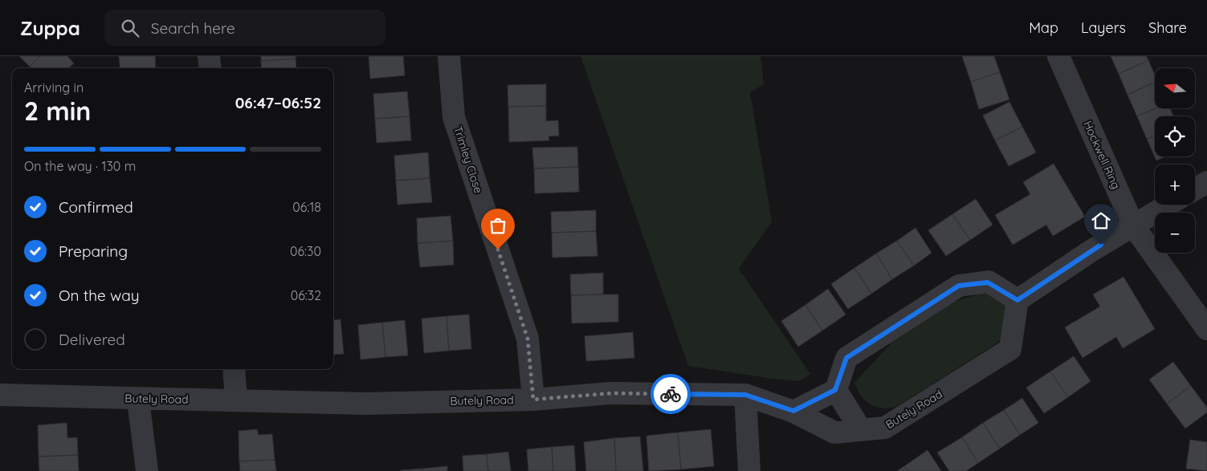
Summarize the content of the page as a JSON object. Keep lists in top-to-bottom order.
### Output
{
  "streets": {
    "street": ["Hockwell Ring", "Trimley Close", "Butely Road"]
  },
  "crossings": [
    ["Trimley Close", "Butely Road"]
  ],
  "north": "left",
  "page": {
    "header": "Zuppa",
    "search": "Search here",
    "nav": ["Map", "Layers", "Share"],
    "map_buttons": ["+", "−"],
    "heading": ["2 min", "Arriving in", "06:47–06:52"],
    "bar": "On the way · 130 m",
    "list": [
      ["Confirmed", "06:18"],
      ["Preparing", "06:30"],
      ["On the way", "06:32"],
      "Delivered"
    ]
  }
}
